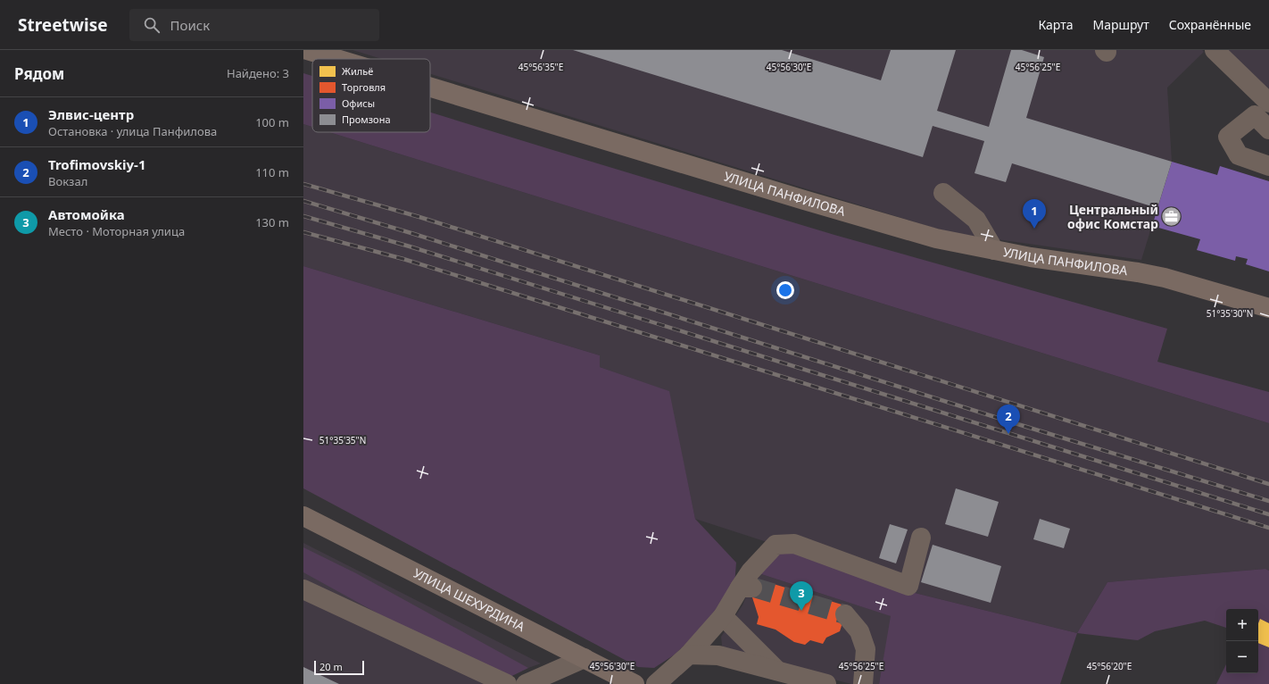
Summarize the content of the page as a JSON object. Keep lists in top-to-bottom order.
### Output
{
  "streets": {
    "main road": ["УЛИЦА ПАНФИЛОВА", "УЛИЦА ШЕХУРДИНА"]
  },
  "places": {
    "office": ["Центральный офис Комстар"]
  },
  "legend": [
    "Жильё",
    "Торговля",
    "Офисы",
    "Промзона"
  ],
  "scale_bar": "20 m",
  "page": {
    "header": "Streetwise",
    "search": "Поиск",
    "nav": ["Карта", "Маршрут", "Сохранённые"],
    "heading": ["Рядом", "Найдено: 3"],
    "list": [
      {
        "mark": "1",
        "name": "Элвис-центр",
        "note": "Остановка · улица Панфилова",
        "value": "100 m"
      },
      {
        "mark": "2",
        "name": "Trofimovskiy-1",
        "note": "Вокзал",
        "value": "110 m"
      },
      {
        "mark": "3",
        "name": "Автомойка",
        "note": "Место · Моторная улица",
        "value": "130 m"
      }
    ],
    "pins": ["1", "2", "3"],
    "map_buttons": ["+", "−"],
    "scale": "20 m"
  },
  "coordinates": [
    "45°56'35\"E",
    "45°56'30\"E",
    "45°56'25\"E",
    "51°35'30\"N",
    "51°35'35\"N",
    "45°56'20\"E"
  ]
}
